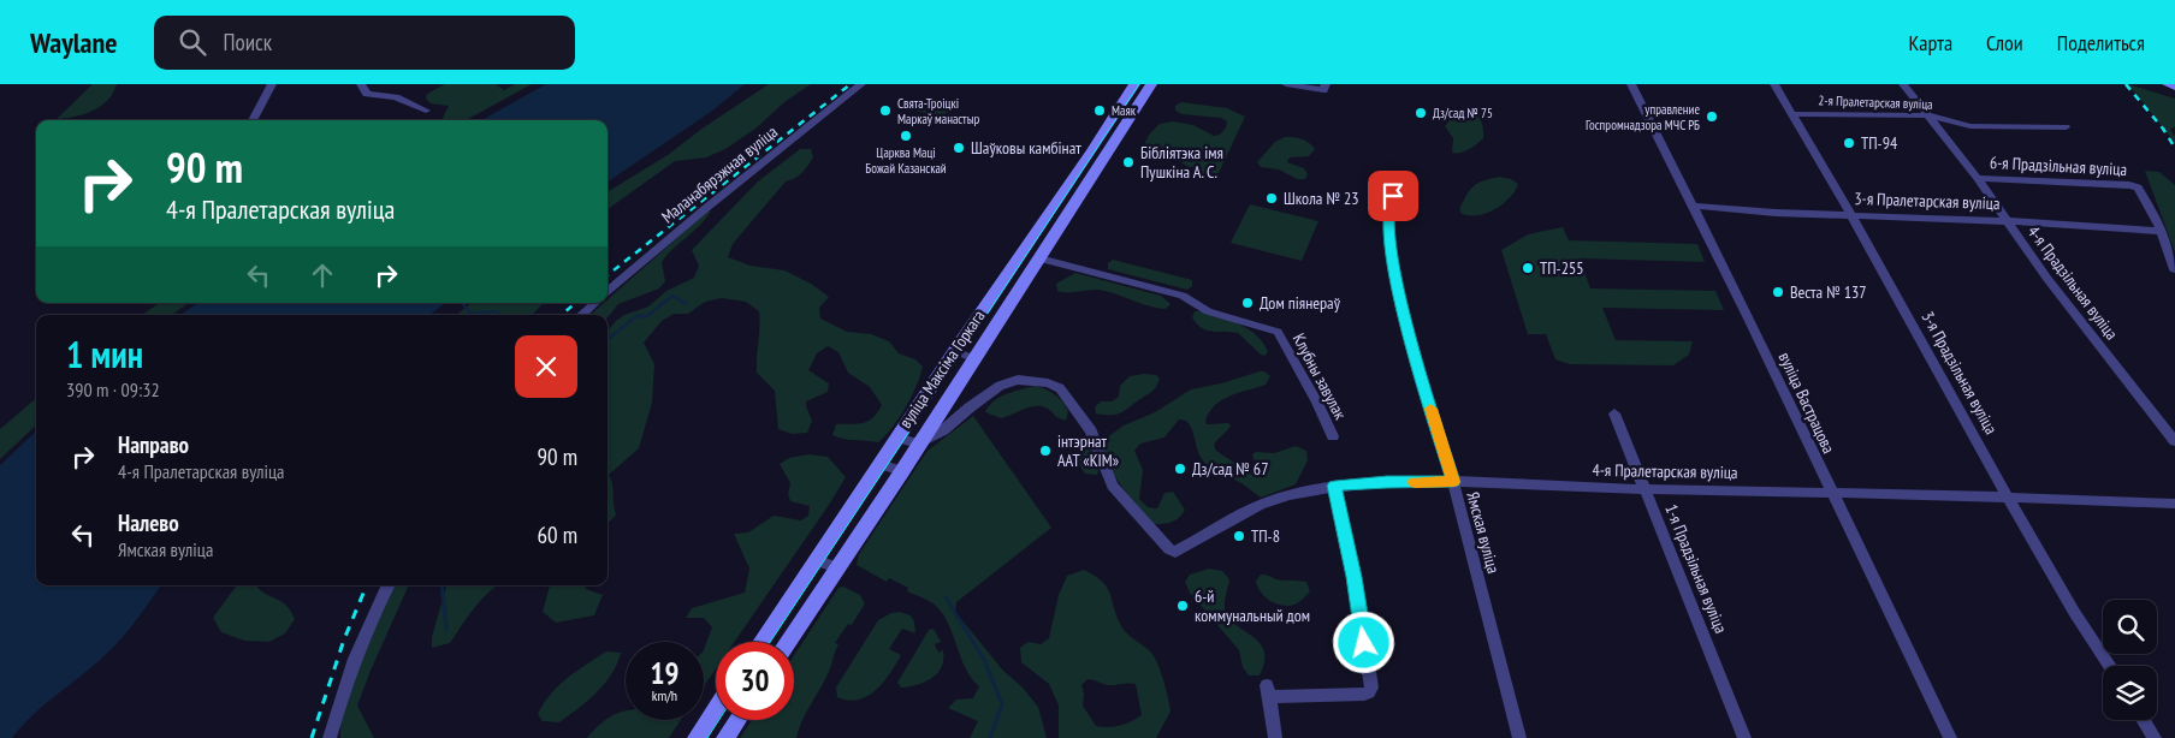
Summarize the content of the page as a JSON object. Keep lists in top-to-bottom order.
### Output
{
  "streets": {
    "main road": ["вуліца Максіма Горкага"],
    "street": [
      "2-я Пралетарская вуліца",
      "6-я Прадзільная вуліца",
      "Маланабярэжная вуліца",
      "3-я Пралетарская вуліца",
      "4-я Прадзільная вуліца",
      "3-я Прадзільная вуліца",
      "Клубны завулак",
      "вуліца Вастрацова",
      "4-я Пралетарская вуліца",
      "Ямская вуліца",
      "1-я Прадзільная вуліца"
    ]
  },
  "crossings": [
    ["2-я Пралетарская вуліца", "4-я Прадзільная вуліца"],
    ["2-я Пралетарская вуліца", "3-я Прадзільная вуліца"],
    ["6-я Прадзільная вуліца", "3-я Пралетарская вуліца"],
    ["6-я Прадзільная вуліца", "4-я Прадзільная вуліца"],
    ["3-я Пралетарская вуліца", "4-я Прадзільная вуліца"],
    ["3-я Пралетарская вуліца", "3-я Прадзільная вуліца"],
    ["3-я Пралетарская вуліца", "вуліца Вастрацова"],
    ["вуліца Максіма Горкага", "Клубны завулак"],
    ["вуліца Максіма Горкага", "4-я Пралетарская вуліца"],
    ["3-я Прадзільная вуліца", "4-я Пралетарская вуліца"],
    ["вуліца Вастрацова", "4-я Пралетарская вуліца"],
    ["4-я Пралетарская вуліца", "Ямская вуліца"],
    ["4-я Пралетарская вуліца", "1-я Прадзільная вуліца"]
  ],
  "places": [
    "Свята-Троіцкі Маркаў манастыр",
    "Маяк",
    "Дз/сад № 75",
    "управление Госпромнадзора МЧС РБ",
    "Царква Маці Божай Казанскай",
    "ТП-94",
    "Шаўковы камбінат",
    "Бібліятэка імя Пушкіна А. С.",
    "Школа № 23",
    "ТП-255",
    "Веста № 137",
    "Дом піянераў",
    "інтэрнат ААТ «КІМ»",
    "Дз/сад № 67",
    "ТП-8",
    "6-й коммунальный дом"
  ],
  "page": {
    "header": "Waylane",
    "search": "Поиск",
    "nav": ["Карта", "Слои", "Поделиться"],
    "turn": ["90 m", "4-я Пралетарская вуліца"],
    "heading": ["1 мин", "390 m · 09:32"],
    "list": [
      {
        "name": "Направо",
        "note": "4-я Пралетарская вуліца",
        "value": "90 m"
      },
      {
        "name": "Налево",
        "note": "Ямская вуліца",
        "value": "60 m"
      }
    ],
    "speed": "19 km/h",
    "limit": "30"
  }
}
